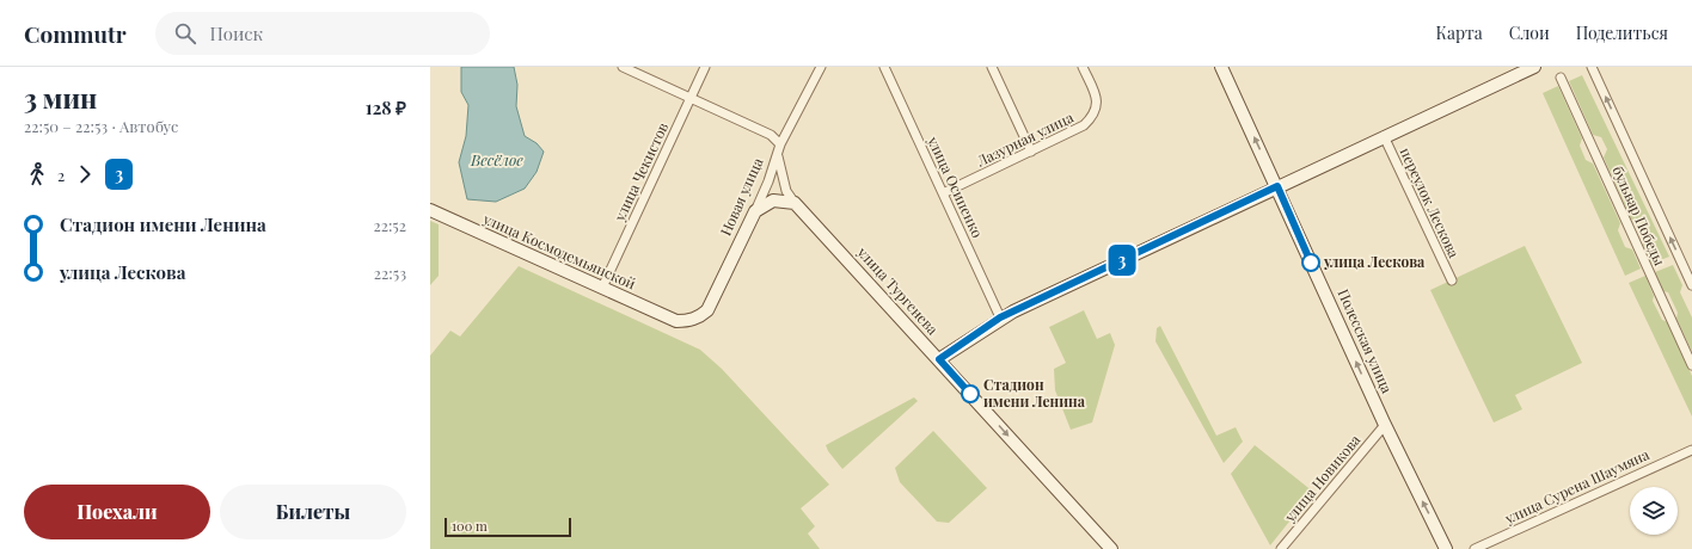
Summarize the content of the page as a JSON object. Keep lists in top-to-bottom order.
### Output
{
  "streets": {
    "main road": [
      "Новая улица",
      "улица Космодемьянской",
      "улица Тургенева",
      "Полесская улица"
    ],
    "street": [
      "Лазурная улица",
      "улица Чекистов",
      "улица Осипенко",
      "переулок Лескова",
      "бульвар Победы",
      "улица Новикова",
      "улица Сурена Шаумяна"
    ]
  },
  "crossings": [
    ["Лазурная улица", "улица Осипенко"],
    ["улица Чекистов", "улица Космодемьянской"],
    ["Новая улица", "улица Космодемьянской"],
    ["Полесская улица", "улица Новикова"]
  ],
  "one_way": ["улица Тургенева", "Полесская улица"],
  "water": ["Весёлое"],
  "places": ["улица Лескова", "Стадион имени Ленина"],
  "lines": ["bus line 3"],
  "scale_bar": "100 m",
  "page": {
    "header": "Commutr",
    "search": "Поиск",
    "nav": ["Карта", "Слои", "Поделиться"],
    "heading": ["3 мин", "22:50 – 22:53 · Автобус", "128 ₽"],
    "on_map": "3",
    "legs": ["2", "3"],
    "list": [
      {
        "name": "Стадион имени Ленина",
        "value": "22:52"
      },
      {
        "name": "улица Лескова",
        "value": "22:53"
      }
    ],
    "buttons": ["Поехали", "Билеты"],
    "scale": "100 m"
  }
}
